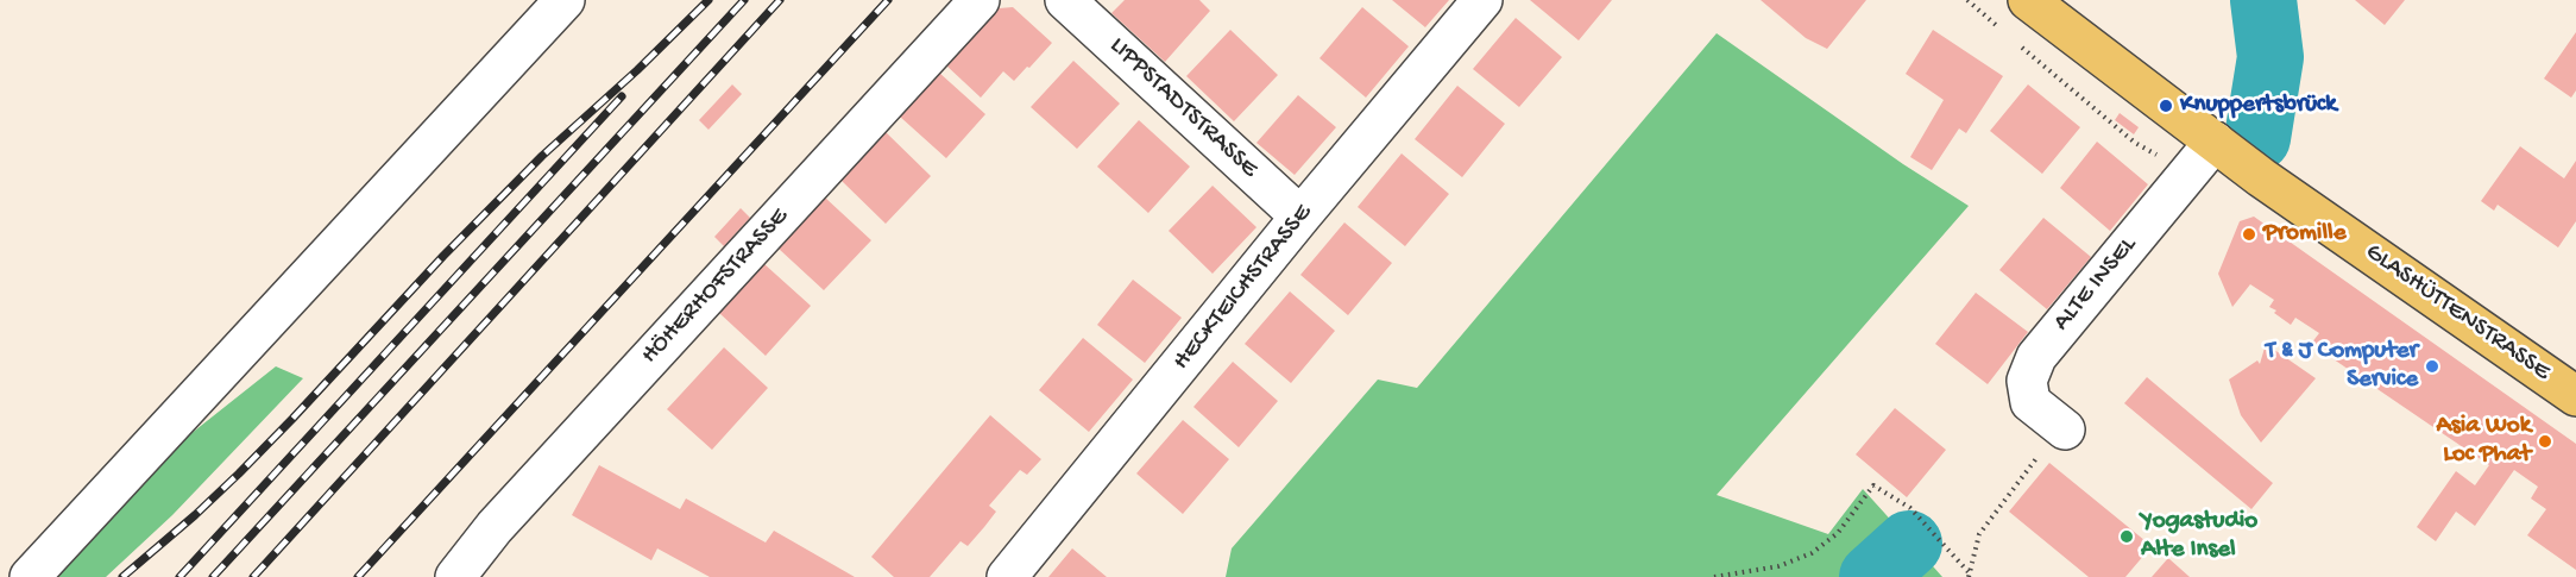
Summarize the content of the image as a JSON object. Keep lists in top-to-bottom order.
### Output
{
  "streets": {
    "main road": ["GLASHÜTTENSTRASSE"],
    "street": [
      "LIPPSTADTSTRASSE",
      "ALTE INSEL",
      "HÖHERHOFSTRASSE",
      "HECKTEICHSTRASSE"
    ]
  },
  "crossings": [
    ["LIPPSTADTSTRASSE", "HECKTEICHSTRASSE"],
    ["ALTE INSEL", "GLASHÜTTENSTRASSE"]
  ],
  "places": [
    "Knuppertsbrück",
    "Promille",
    "T & J Computer Service",
    "Asia Wok Loc Phat",
    "Yogastudio Alte Insel"
  ]
}
